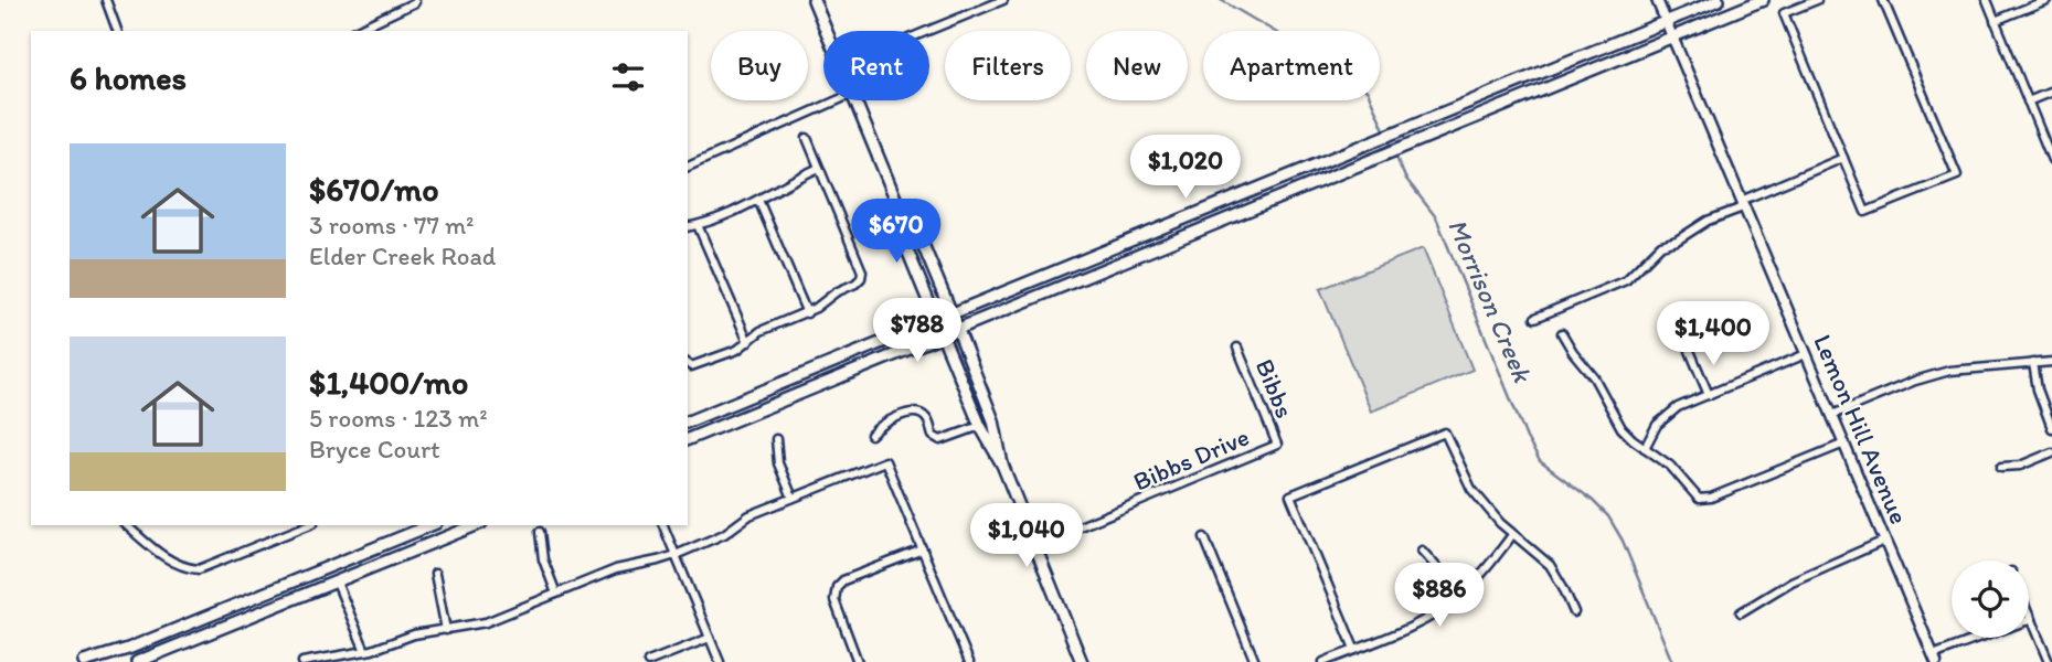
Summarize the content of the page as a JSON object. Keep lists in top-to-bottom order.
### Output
{
  "streets": {
    "street": ["Bibbs", "Lemon Hill Avenue", "Bibbs Drive"]
  },
  "crossings": [
    ["Bibbs", "Bibbs Drive"]
  ],
  "water": ["Morrison Creek"],
  "page": {
    "chip": [
      "Buy",
      "Rent",
      "Filters",
      "New",
      "Apartment"
    ],
    "heading": "6 homes",
    "list": [
      {
        "name": "$670/mo",
        "note": "3 rooms · 77 m² · Elder Creek Road"
      },
      {
        "name": "$1,400/mo",
        "note": "5 rooms · 123 m² · Bryce Court"
      }
    ],
    "price": [
      "$1,020",
      "$670",
      "$788",
      "$1,400",
      "$1,040",
      "$886"
    ]
  }
}
